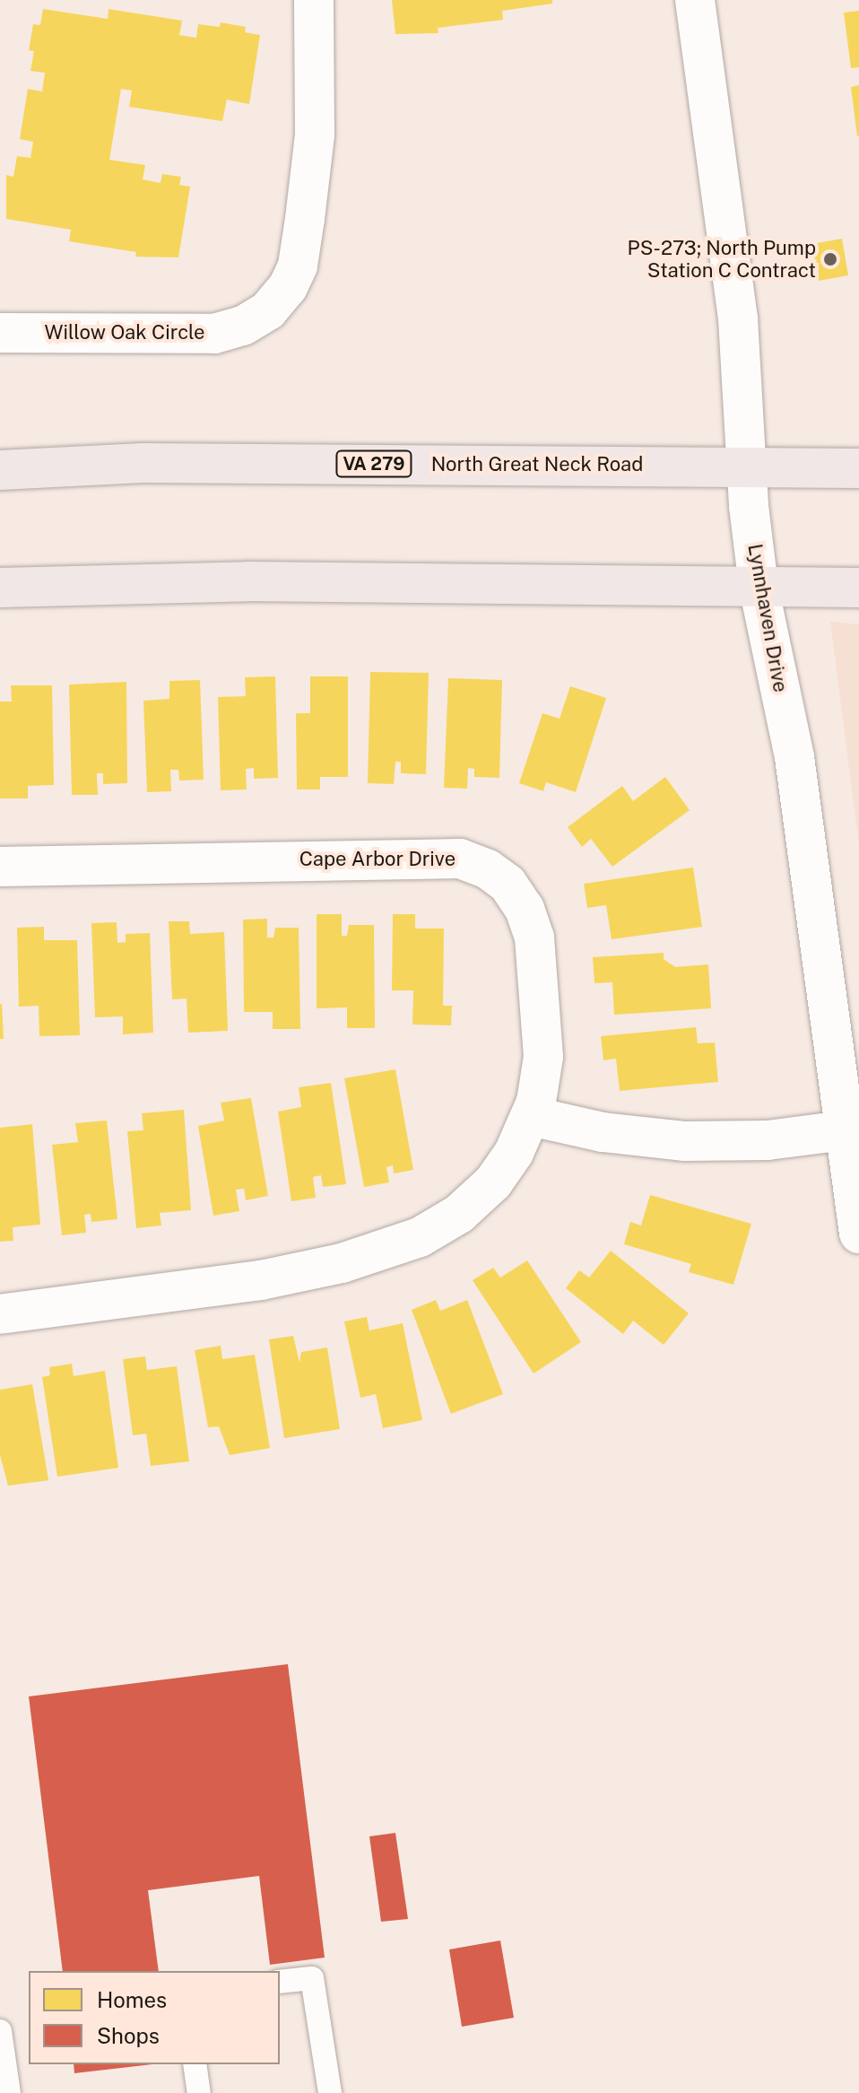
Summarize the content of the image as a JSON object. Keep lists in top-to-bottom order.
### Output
{
  "streets": {
    "main road": ["VA 279", "North Great Neck Road"],
    "street": ["Willow Oak Circle", "Lynnhaven Drive", "Cape Arbor Drive"]
  },
  "crossings": [
    ["North Great Neck Road", "Lynnhaven Drive"]
  ],
  "places": ["PS-273; North Pump Station C Contract"],
  "legend": ["Homes", "Shops"]
}
